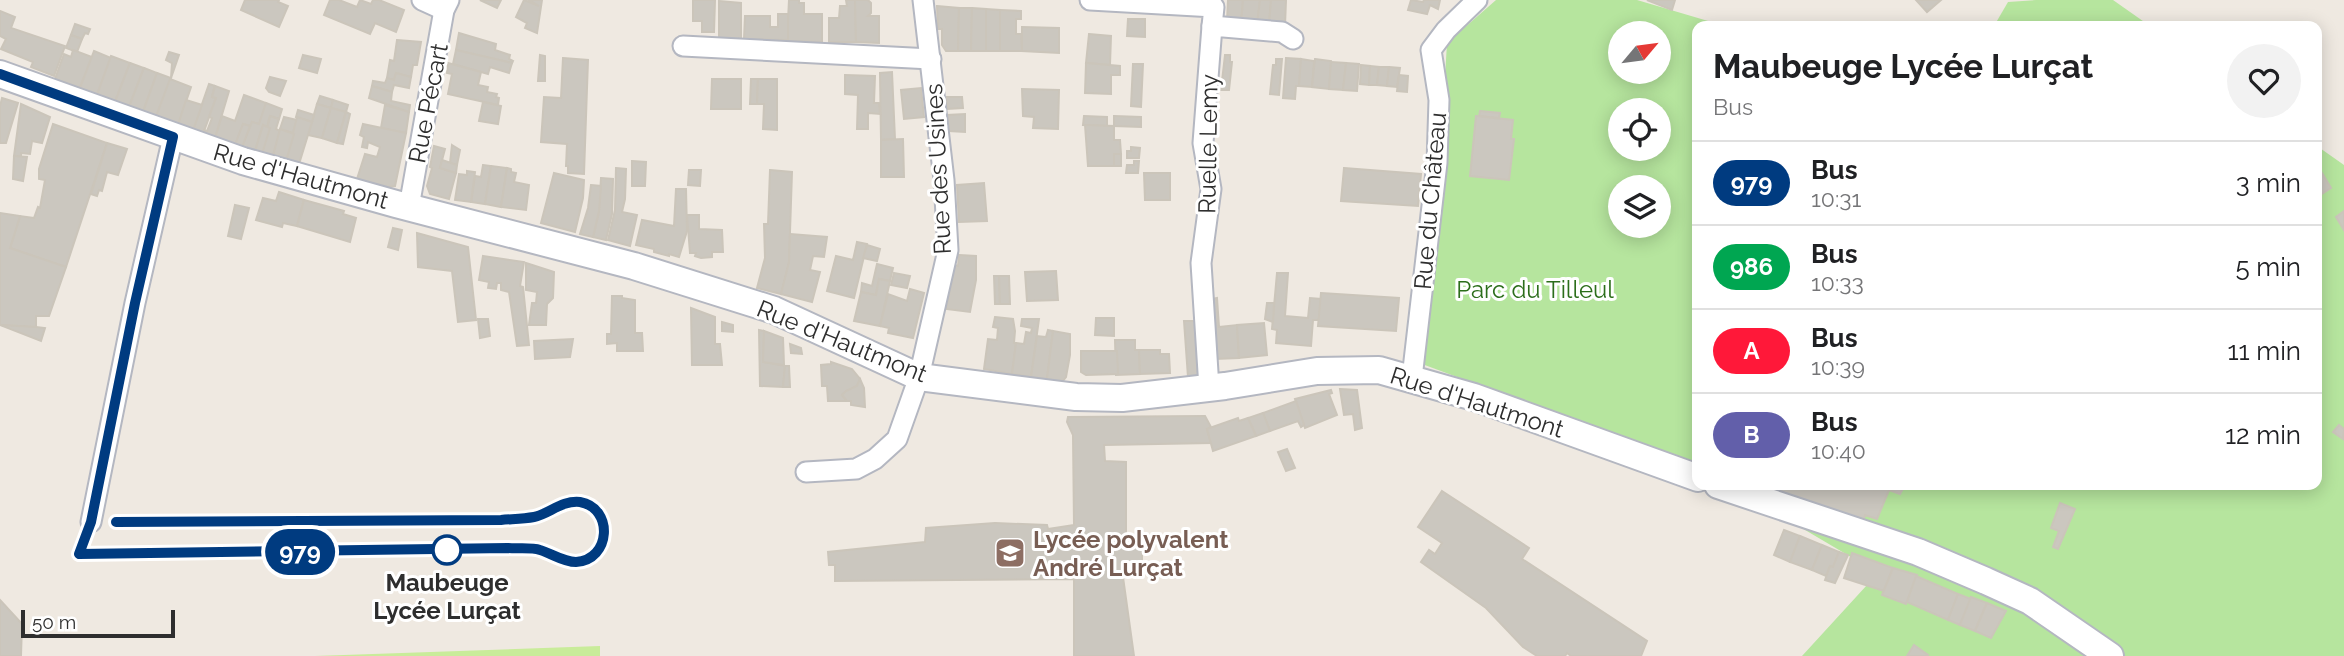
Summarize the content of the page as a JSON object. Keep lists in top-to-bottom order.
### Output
{
  "streets": {
    "street": [
      "Rue Pécart",
      "Ruelle Lemy",
      "Rue des Usines",
      "Rue d'Hautmont",
      "Rue du Château"
    ]
  },
  "crossings": [
    ["Rue Pécart", "Rue d'Hautmont"],
    ["Ruelle Lemy", "Rue d'Hautmont"],
    ["Rue des Usines", "Rue d'Hautmont"],
    ["Rue d'Hautmont", "Rue du Château"]
  ],
  "parks": ["Parc du Tilleul"],
  "places": {
    "other": ["Maubeuge Lycée Lurçat"],
    "school or university": ["Lycée polyvalent André Lurçat"]
  },
  "lines": ["bus line 979"],
  "scale_bar": "50 m",
  "north": "top right",
  "page": {
    "on_map": "979",
    "heading": ["Maubeuge Lycée Lurçat", "Bus"],
    "list": [
      {
        "mark": "979",
        "name": "Bus",
        "note": "10:31",
        "value": "3 min"
      },
      {
        "mark": "986",
        "name": "Bus",
        "note": "10:33",
        "value": "5 min"
      },
      {
        "mark": "A",
        "name": "Bus",
        "note": "10:39",
        "value": "11 min"
      },
      {
        "mark": "B",
        "name": "Bus",
        "note": "10:40",
        "value": "12 min"
      }
    ],
    "scale": "50 m"
  }
}
